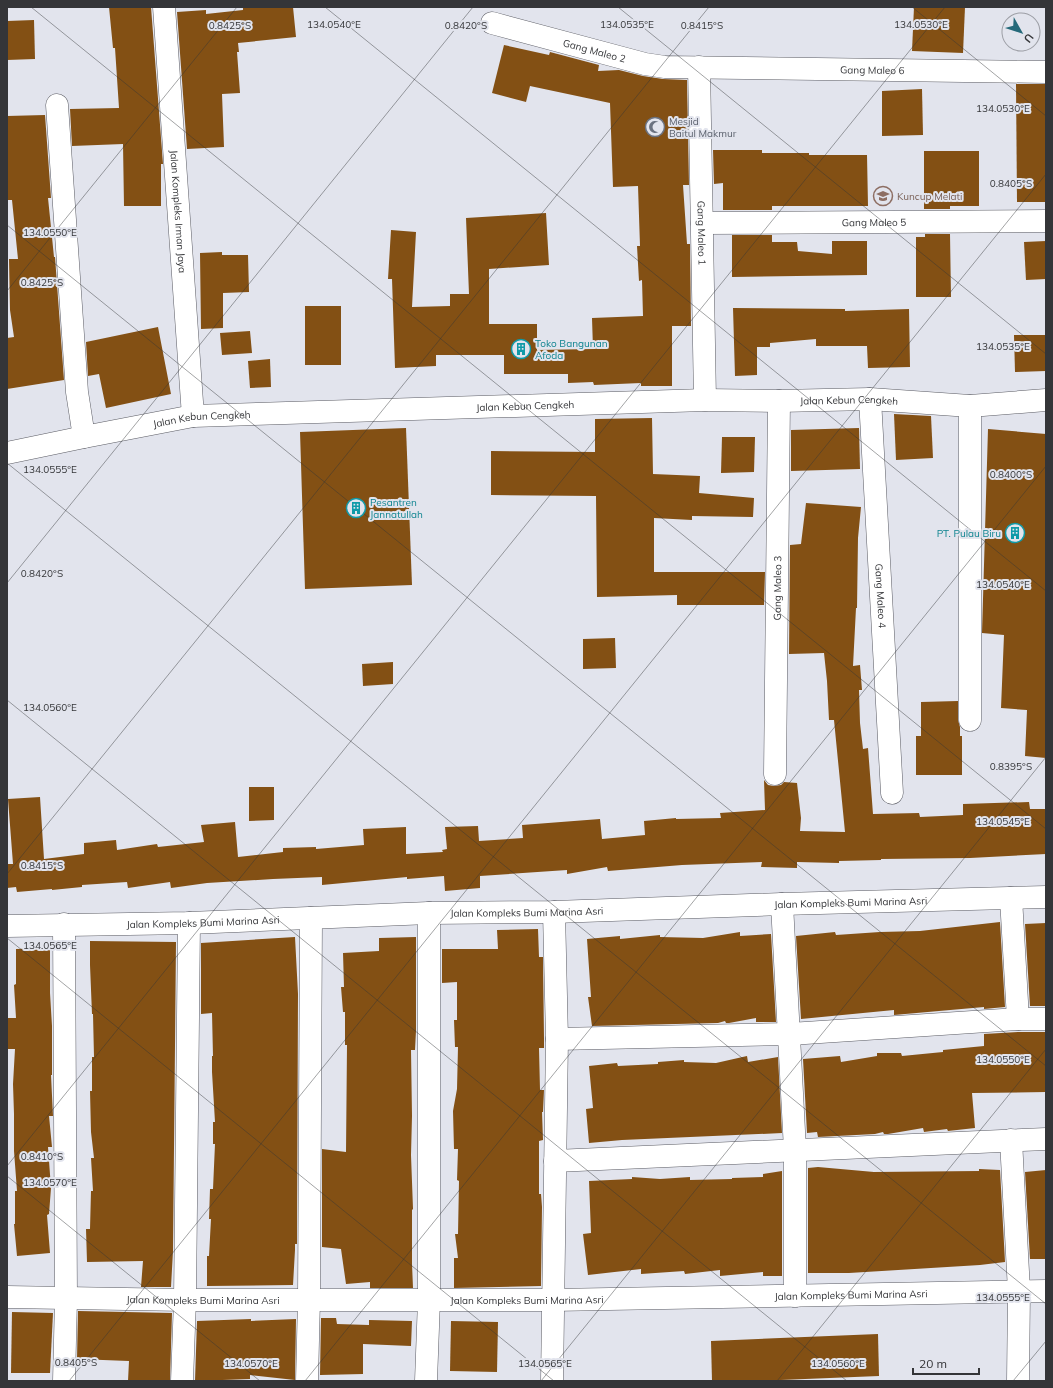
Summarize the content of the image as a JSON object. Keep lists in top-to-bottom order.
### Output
{
  "streets": {
    "street": [
      "Gang Maleo 2",
      "Gang Maleo 6",
      "Jalan Kompleks Irman Jaya",
      "Gang Maleo 5",
      "Gang Maleo 1",
      "Jalan Kebun Cengkeh",
      "Gang Maleo 3",
      "Gang Maleo 4",
      "Jalan Kompleks Bumi Marina Asri"
    ]
  },
  "crossings": [
    ["Gang Maleo 2", "Gang Maleo 6"],
    ["Gang Maleo 2", "Gang Maleo 1"],
    ["Gang Maleo 6", "Gang Maleo 1"],
    ["Jalan Kompleks Irman Jaya", "Jalan Kebun Cengkeh"],
    ["Gang Maleo 5", "Gang Maleo 1"],
    ["Gang Maleo 1", "Jalan Kebun Cengkeh"],
    ["Jalan Kebun Cengkeh", "Gang Maleo 3"],
    ["Jalan Kebun Cengkeh", "Gang Maleo 4"]
  ],
  "places": {
    "mosque": ["Mesjid Baitul Makmur"],
    "school or university": ["Kuncup Melati"],
    "building": ["Toko Bangunan Afoda", "Pesantren Jannatullah", "PT. Pulau Biru"]
  },
  "scale_bar": "20 m",
  "north": "bottom right",
  "coordinates": [
    "134.0540°E",
    "134.0535°E",
    "134.0530°E",
    "0.8425°S",
    "0.8420°S",
    "0.8415°S",
    "0.8405°S",
    "134.0550°E",
    "134.0555°E",
    "0.8400°S",
    "134.0560°E",
    "0.8395°S",
    "134.0545°E",
    "134.0565°E",
    "0.8410°S",
    "134.0570°E"
  ]
}
